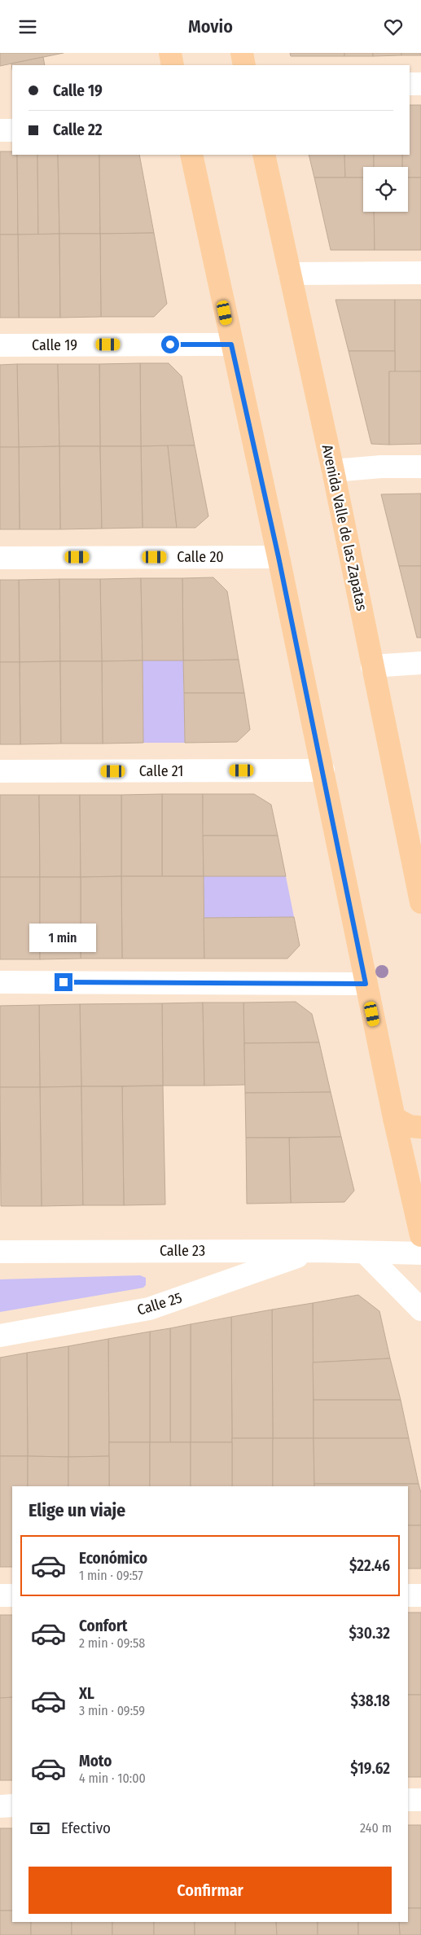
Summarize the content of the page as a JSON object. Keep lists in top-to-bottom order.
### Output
{
  "streets": {
    "main road": ["Avenida Valle de las Zapatas"],
    "street": [
      "Calle 19",
      "Calle 20",
      "Calle 21",
      "Calle 23",
      "Calle 25"
    ]
  },
  "crossings": [
    ["Calle 23", "Calle 25"]
  ],
  "page": {
    "header": "Movio",
    "banner": ["Calle 19", "Calle 22"],
    "bubble": "1 min",
    "heading": "Elige un viaje",
    "list": [
      {
        "name": "Económico",
        "note": "1 min · 09:57",
        "value": "$22.46"
      },
      {
        "name": "Confort",
        "note": "2 min · 09:58",
        "value": "$30.32"
      },
      {
        "name": "XL",
        "note": "3 min · 09:59",
        "value": "$38.18"
      },
      {
        "name": "Moto",
        "note": "4 min · 10:00",
        "value": "$19.62"
      }
    ],
    "pay": ["Efectivo", "240 m"],
    "buttons": "Confirmar"
  }
}
